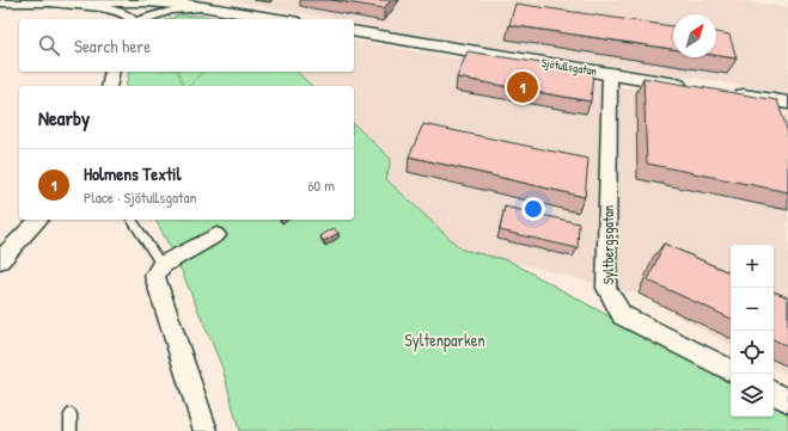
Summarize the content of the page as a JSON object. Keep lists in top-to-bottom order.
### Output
{
  "streets": {
    "main road": ["Sjötullsgatan"],
    "street": ["Syltbergsgatan"]
  },
  "crossings": [
    ["Sjötullsgatan", "Syltbergsgatan"]
  ],
  "parks": ["Syltenparken"],
  "north": "top right",
  "page": {
    "search": "Search here",
    "pins": "1",
    "heading": "Nearby",
    "list": [
      {
        "mark": "1",
        "name": "Holmens Textil",
        "note": "Place · Sjötullsgatan",
        "value": "60 m"
      }
    ],
    "map_buttons": ["+", "−"]
  }
}
